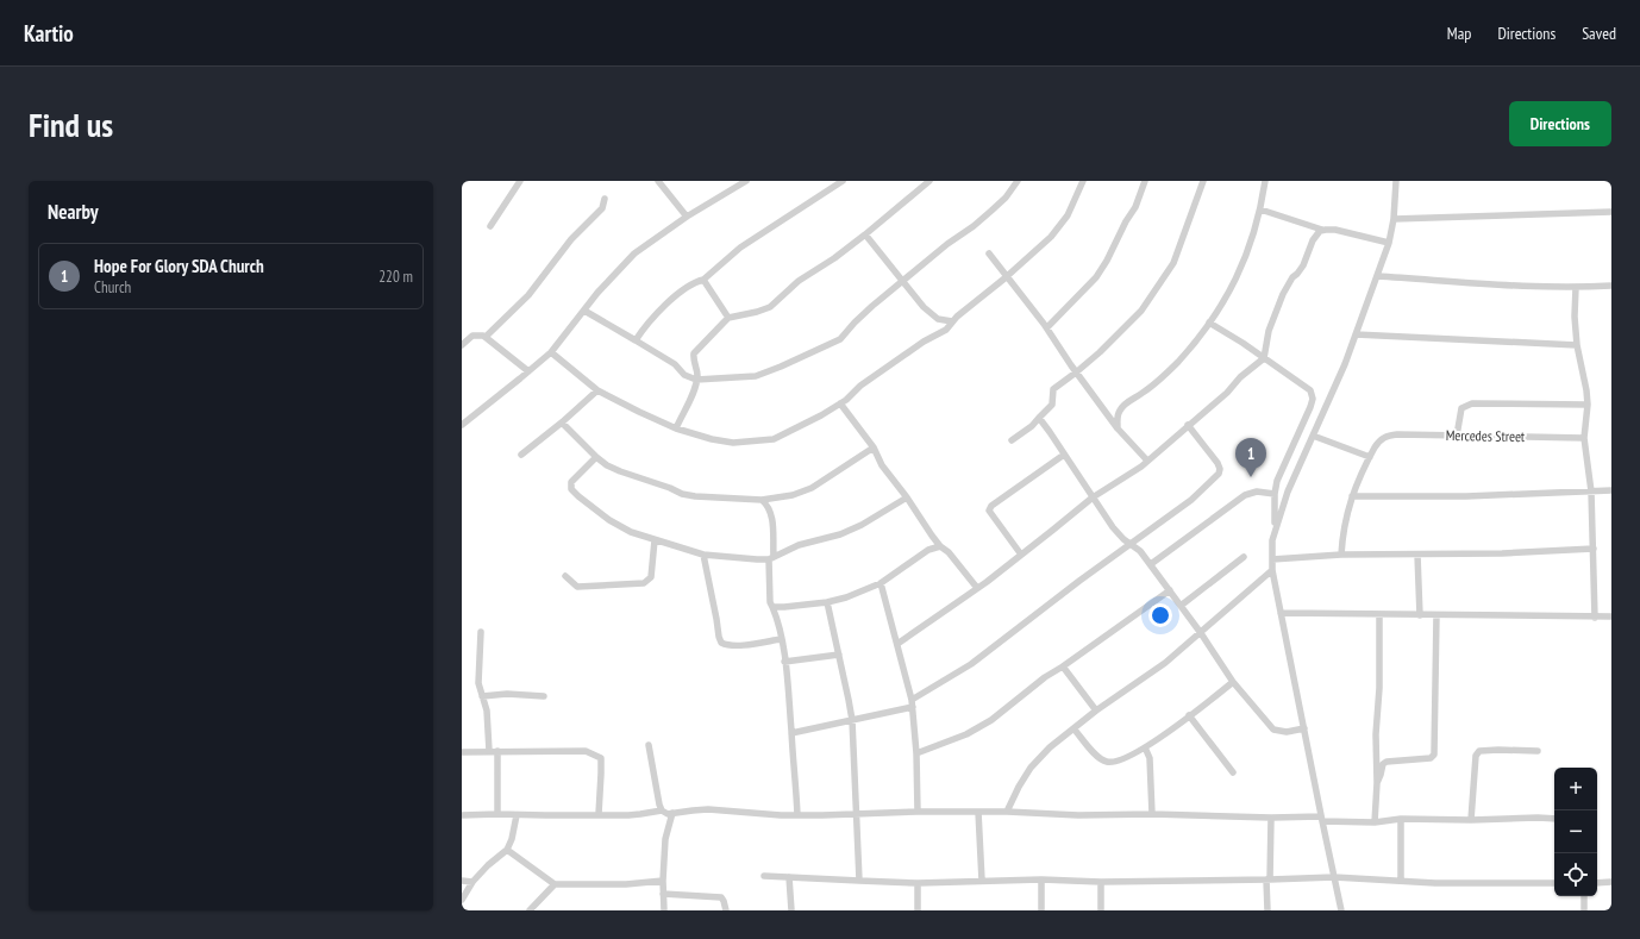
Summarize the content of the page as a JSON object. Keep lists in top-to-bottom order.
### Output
{
  "streets": {
    "street": ["Mercedes Street"]
  },
  "page": {
    "header": "Kartio",
    "nav": ["Map", "Directions", "Saved"],
    "buttons": "Directions",
    "title": "Find us",
    "heading": "Nearby",
    "list": [
      {
        "mark": "1",
        "name": "Hope For Glory SDA Church",
        "note": "Church",
        "value": "220 m"
      }
    ],
    "pins": "1",
    "map_buttons": ["+", "−"]
  }
}
